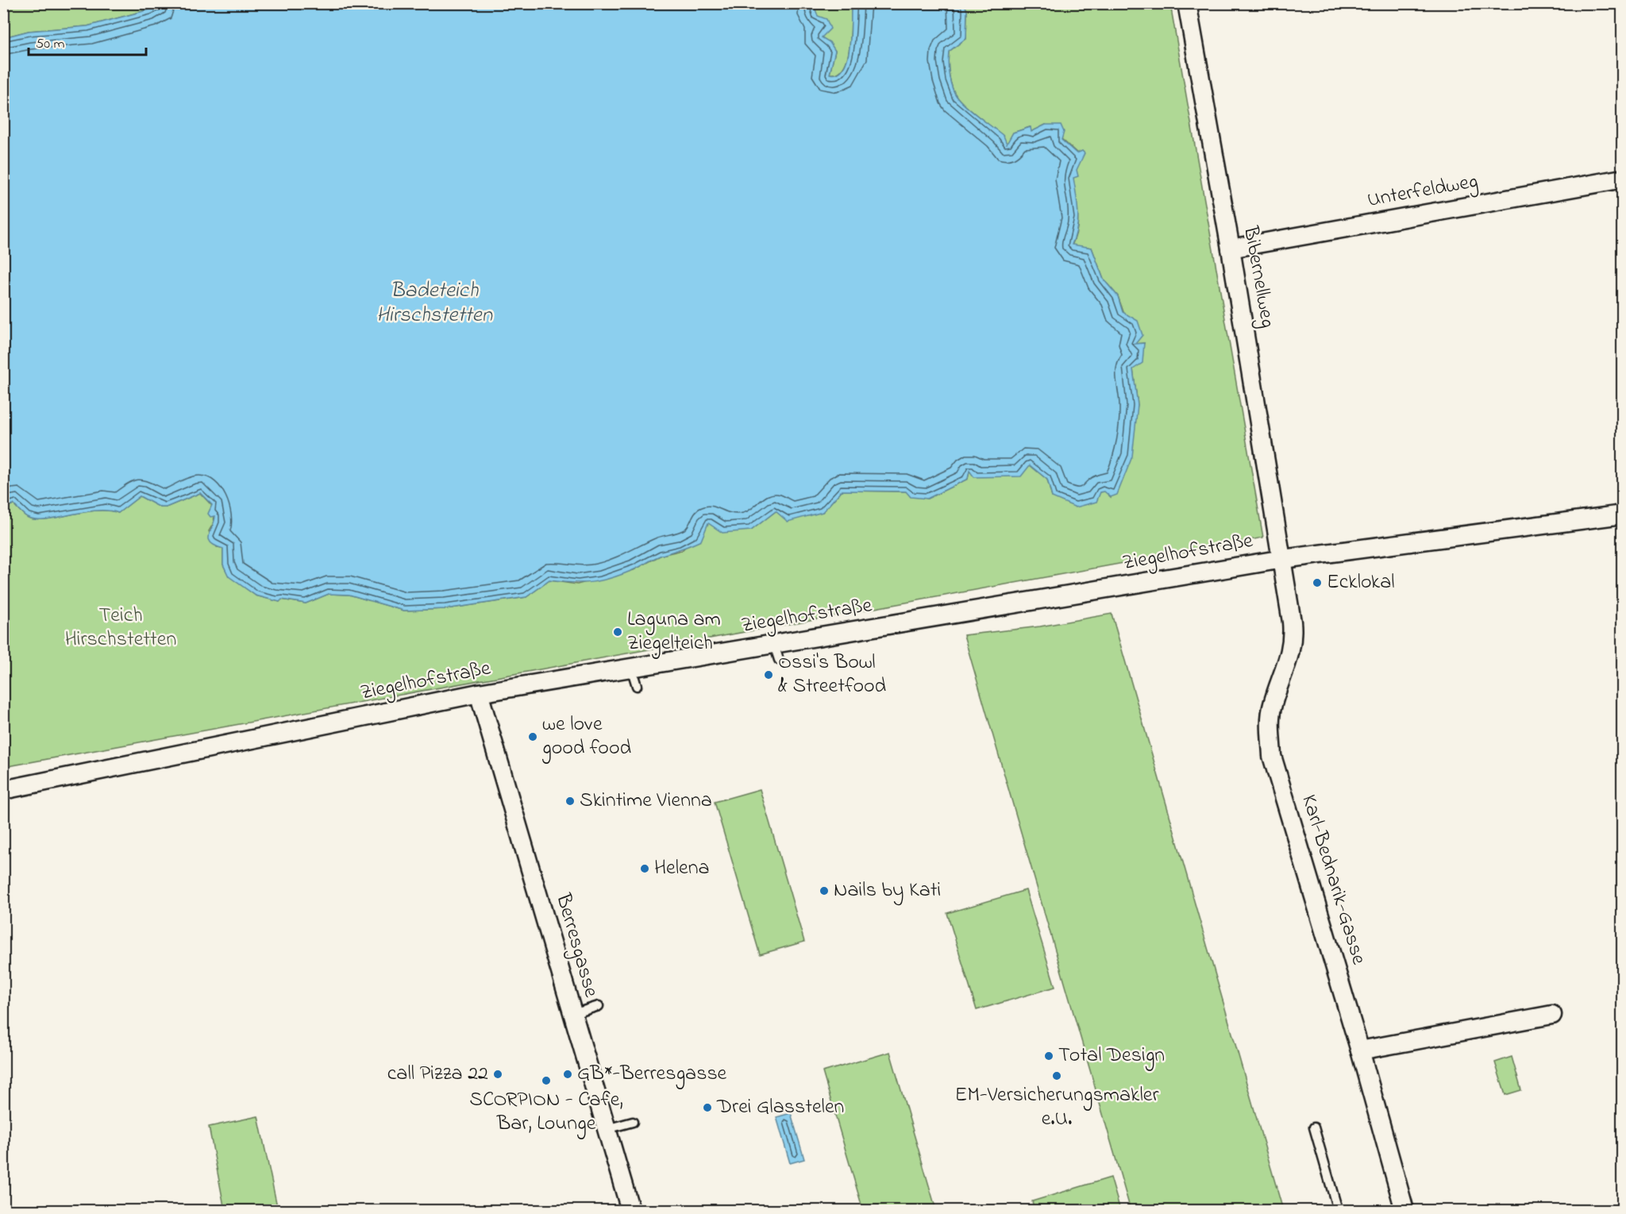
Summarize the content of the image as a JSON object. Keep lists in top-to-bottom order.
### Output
{
  "streets": {
    "street": [
      "Unterfeldweg",
      "Bibernellweg",
      "Ziegelhofstraße",
      "Karl-Bednarik-Gasse",
      "Berresgasse"
    ]
  },
  "crossings": [
    ["Unterfeldweg", "Bibernellweg"],
    ["Bibernellweg", "Ziegelhofstraße"],
    ["Bibernellweg", "Karl-Bednarik-Gasse"],
    ["Ziegelhofstraße", "Karl-Bednarik-Gasse"],
    ["Ziegelhofstraße", "Berresgasse"]
  ],
  "water": ["Badeteich Hirschstetten"],
  "parks": ["Teich Hirschstetten"],
  "places": [
    "Ecklokal",
    "Laguna am Ziegelteich",
    "Ossi's Bowl & Streetfood",
    "we love good food",
    "Skintime Vienna",
    "Helena",
    "Nails by Kati",
    "Total Design",
    "call Pizza 22",
    "GB*-Berresgasse",
    "EM-Versicherungsmakler e.U.",
    "SCORPION - Cafe, Bar, Lounge",
    "Drei Glasstelen"
  ],
  "scale_bar": "50 m"
}
